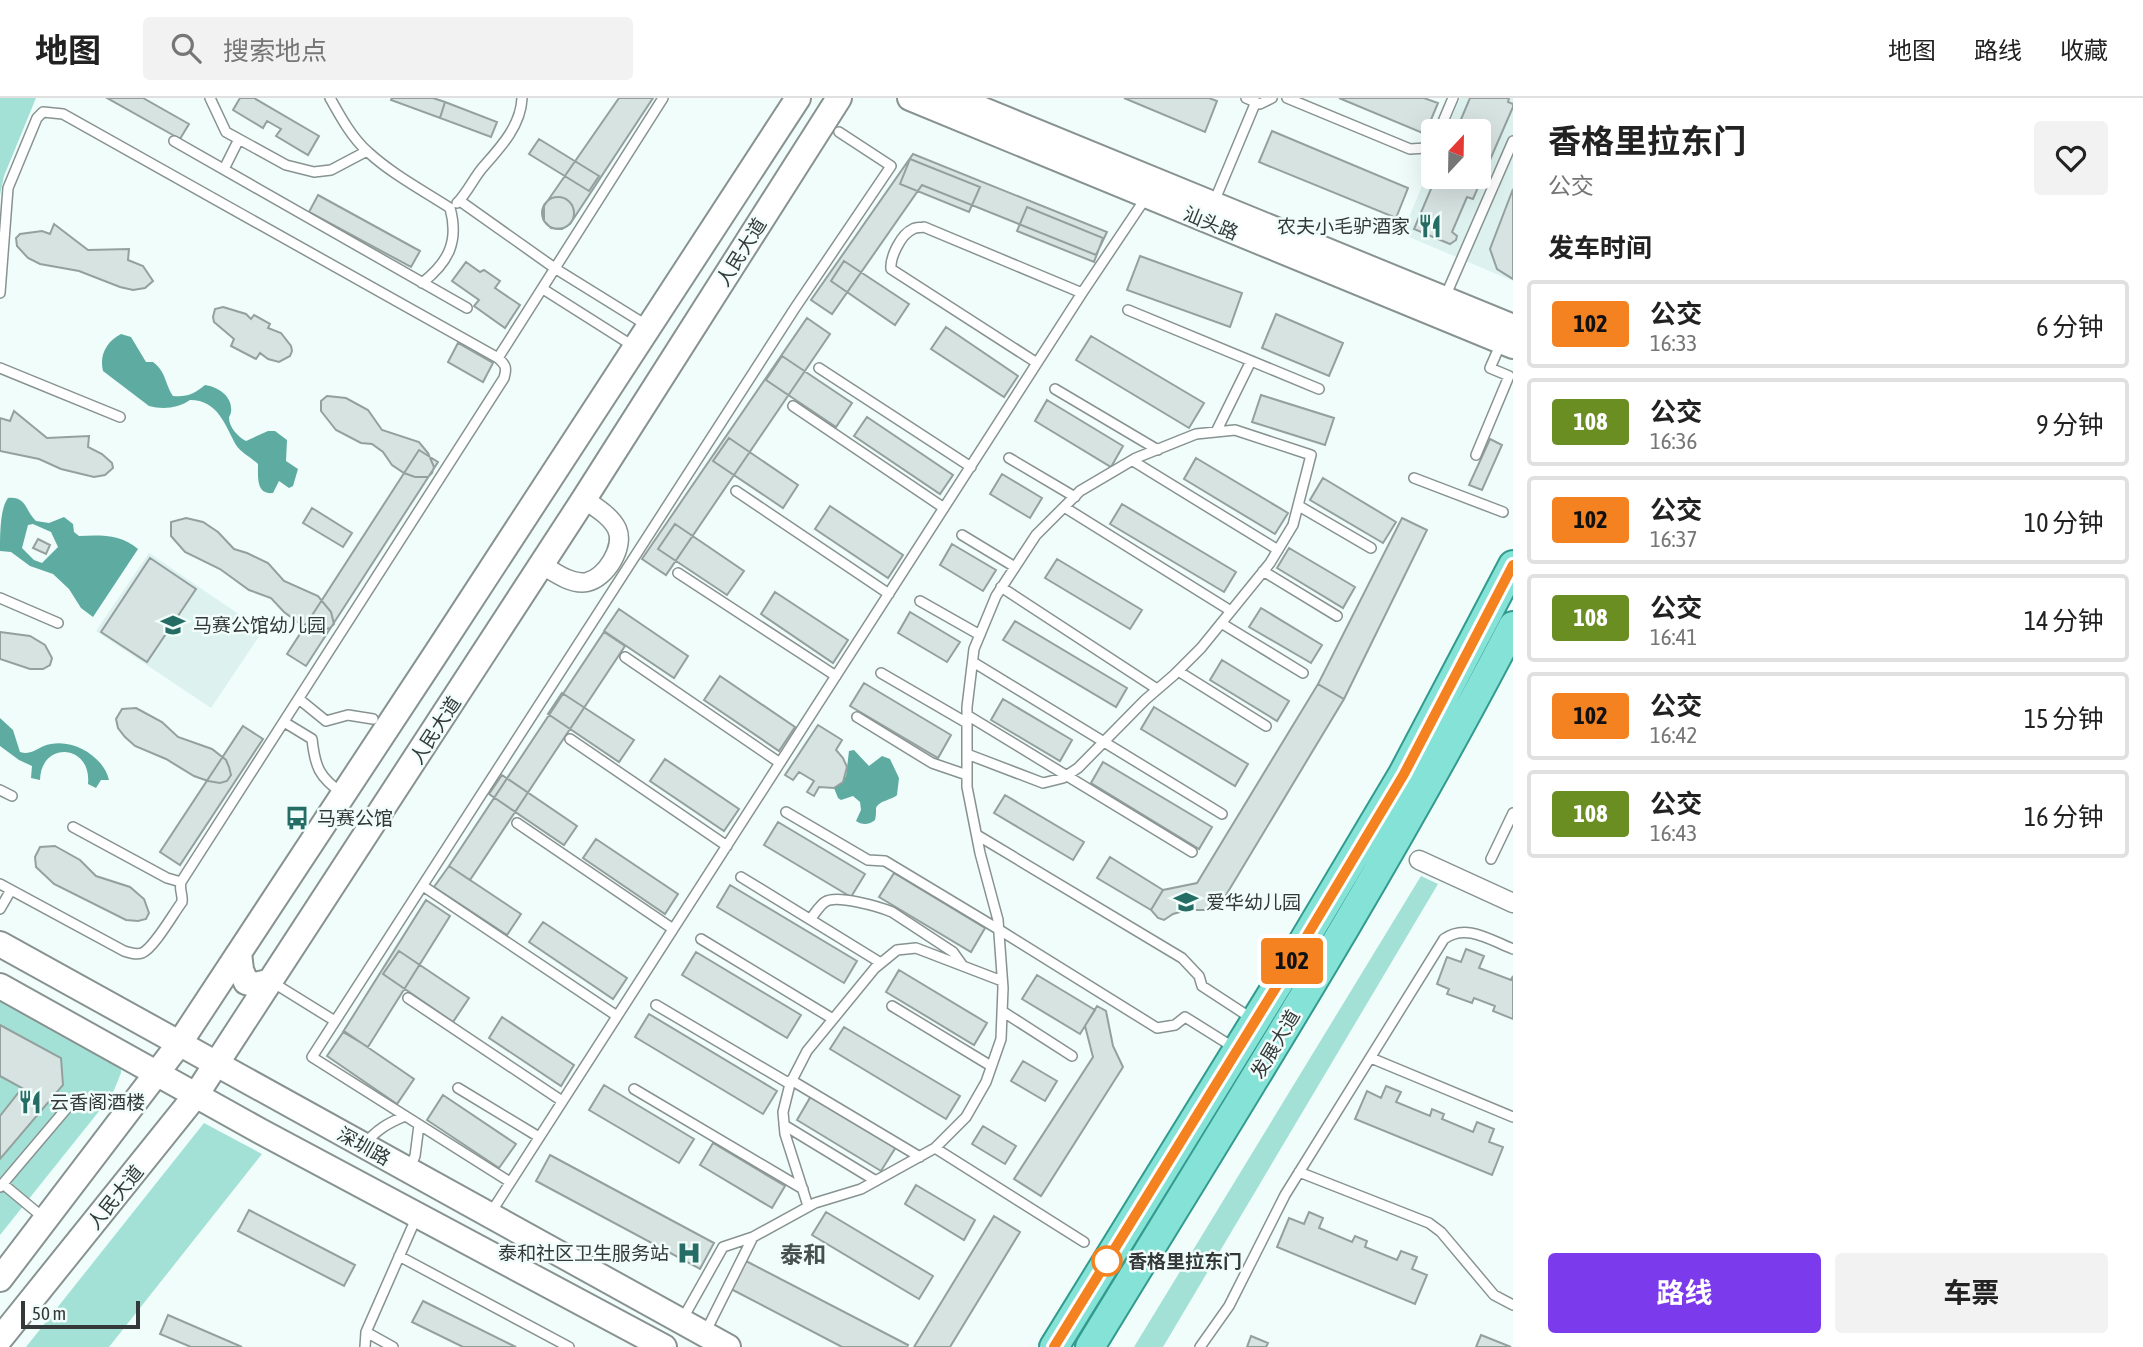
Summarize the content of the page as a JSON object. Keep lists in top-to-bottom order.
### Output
{
  "streets": {
    "main road": [
      "汕头路",
      "人民大道",
      "发展大道",
      "深圳路"
    ]
  },
  "crossings": [
    ["人民大道", "深圳路"]
  ],
  "districts": ["泰和"],
  "places": {
    "restaurant": ["农夫小毛驴酒家", "云香阁酒楼"],
    "school or university": ["马赛公馆幼儿园", "爱华幼儿园"],
    "bus stop": ["马赛公馆"],
    "hospital": ["泰和社区卫生服务站"],
    "other": ["香格里拉东门"]
  },
  "lines": ["bus line 102"],
  "scale_bar": "50 m",
  "north": "top",
  "page": {
    "header": "地图",
    "search": "搜索地点",
    "nav": ["地图", "路线", "收藏"],
    "on_map": "102",
    "heading": [
      ["香格里拉东门", "公交"],
      "发车时间"
    ],
    "list": [
      {
        "mark": "102",
        "name": "公交",
        "note": "16:33",
        "value": "6 分钟"
      },
      {
        "mark": "108",
        "name": "公交",
        "note": "16:36",
        "value": "9 分钟"
      },
      {
        "mark": "102",
        "name": "公交",
        "note": "16:37",
        "value": "10 分钟"
      },
      {
        "mark": "108",
        "name": "公交",
        "note": "16:41",
        "value": "14 分钟"
      },
      {
        "mark": "102",
        "name": "公交",
        "note": "16:42",
        "value": "15 分钟"
      },
      {
        "mark": "108",
        "name": "公交",
        "note": "16:43",
        "value": "16 分钟"
      }
    ],
    "buttons": ["路线", "车票"],
    "scale": "50 m"
  }
}
